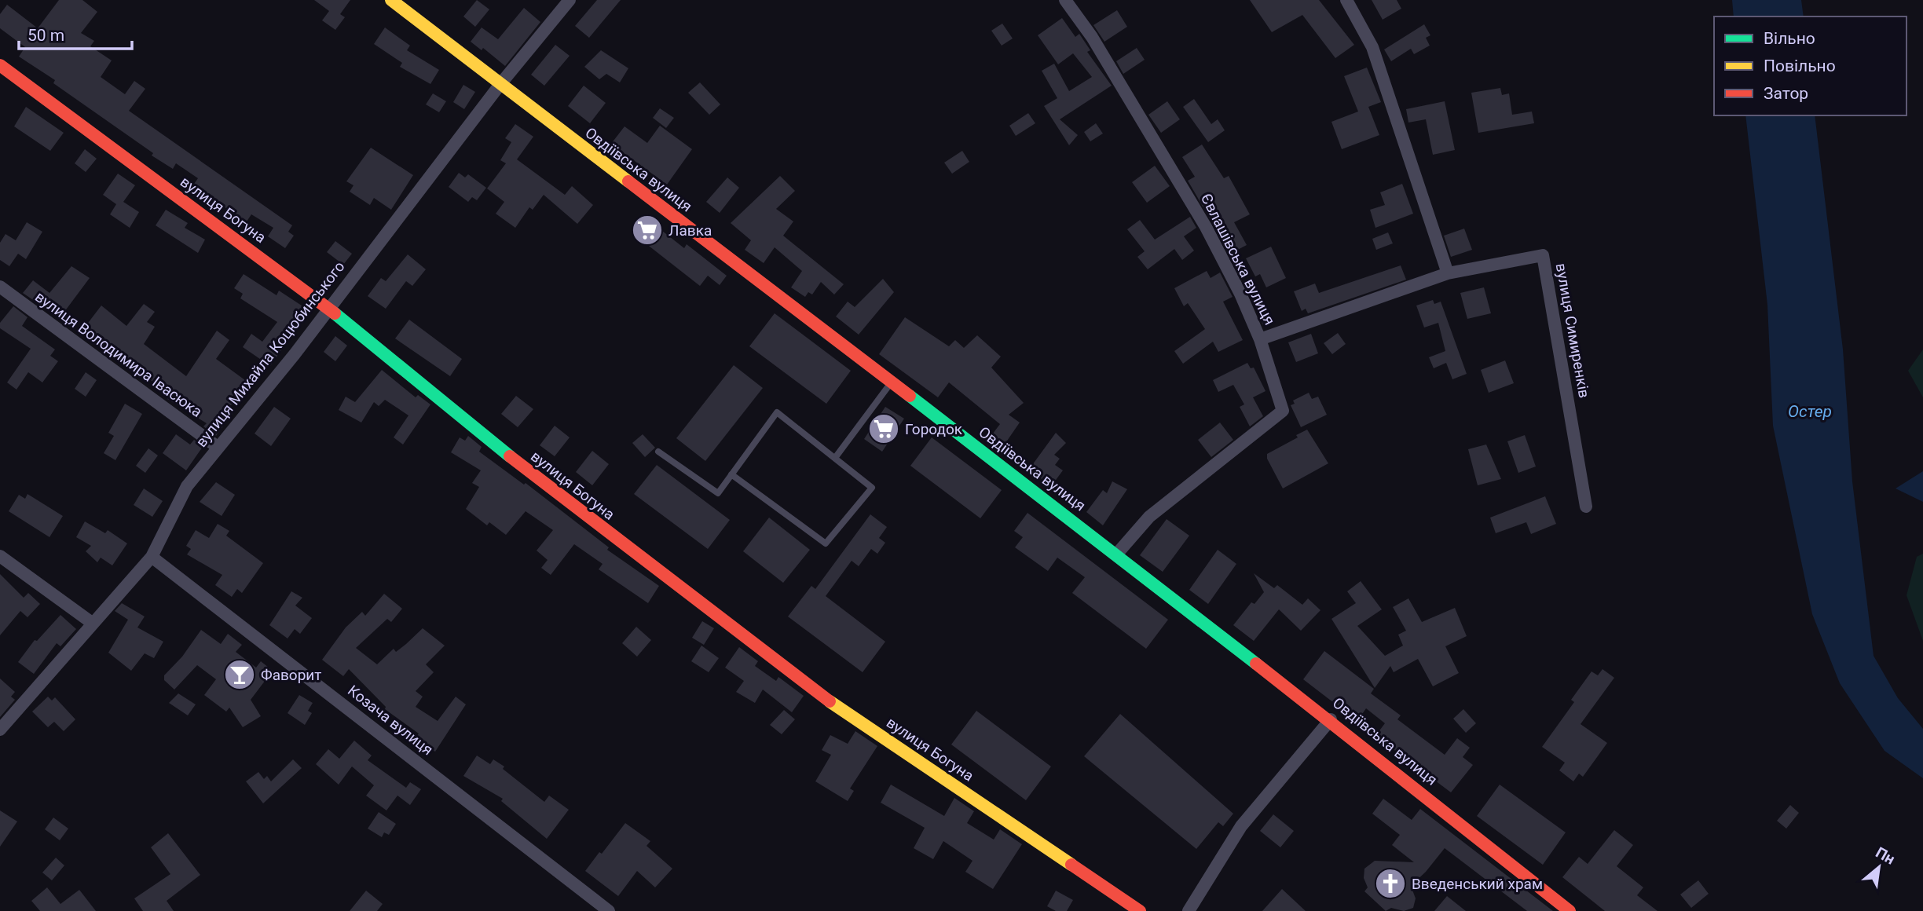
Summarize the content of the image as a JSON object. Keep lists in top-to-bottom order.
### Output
{
  "streets": {
    "main road": ["Овдіївська вулиця", "вулиця Богуна"],
    "street": [
      "Євлашівська вулиця",
      "вулиця Симиренків",
      "вулиця Володимира Івасюка",
      "вулиця Михайла Коцюбинського",
      "Козача вулиця"
    ]
  },
  "crossings": [
    ["Овдіївська вулиця", "Євлашівська вулиця"],
    ["Овдіївська вулиця", "вулиця Михайла Коцюбинського"],
    ["вулиця Богуна", "вулиця Михайла Коцюбинського"],
    ["Євлашівська вулиця", "вулиця Симиренків"],
    ["вулиця Володимира Івасюка", "вулиця Михайла Коцюбинського"],
    ["вулиця Михайла Коцюбинського", "Козача вулиця"]
  ],
  "water": ["Остер"],
  "places": {
    "supermarket": ["Лавка", "Городок"],
    "bar": ["Фаворит"],
    "church": ["Введенський храм"]
  },
  "legend": ["Вільно", "Повільно", "Затор"],
  "scale_bar": "50 m",
  "north": "top right"
}
